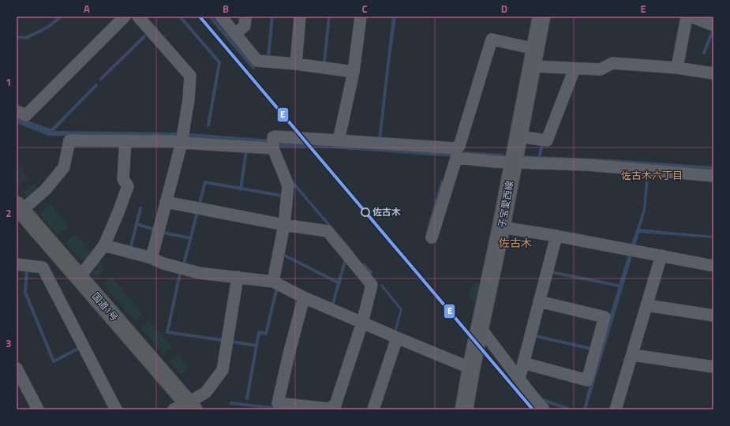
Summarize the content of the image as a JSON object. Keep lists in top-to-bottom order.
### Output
{
  "streets": {
    "highway": ["国道1号"],
    "main road": ["子宝愛西線"]
  },
  "districts": ["佐古木六丁目", "佐古木"],
  "places": ["佐古木"],
  "lines": ["transit line E"],
  "grid": {
    "columns": [
      "A",
      "B",
      "C",
      "D",
      "E"
    ],
    "rows": ["1", "2", "3"]
  }
}
